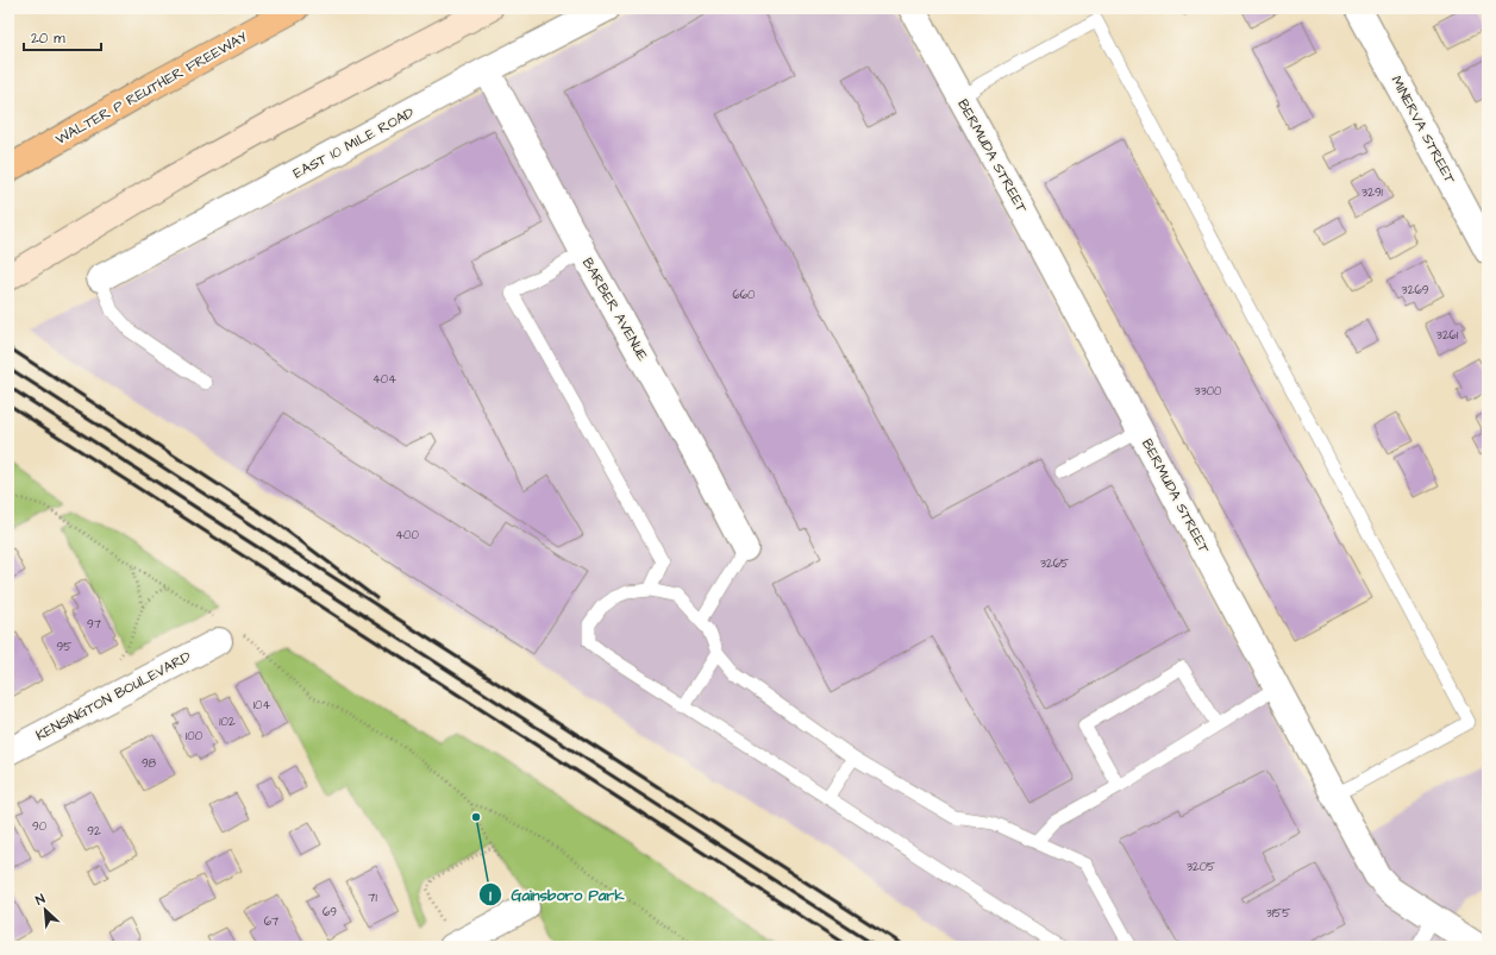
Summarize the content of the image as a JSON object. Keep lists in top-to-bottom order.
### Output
{
  "streets": {
    "highway": ["WALTER P REUTHER FREEWAY"],
    "street": [
      "MINERVA STREET",
      "EAST 10 MILE ROAD",
      "BERMUDA STREET",
      "BARBER AVENUE",
      "KENSINGTON BOULEVARD"
    ]
  },
  "crossings": [
    ["EAST 10 MILE ROAD", "BARBER AVENUE"]
  ],
  "places": ["Gainsboro Park"],
  "house_numbers": [
    "3291",
    "3269",
    "660",
    "3261",
    "404",
    "3300",
    "400",
    "3265",
    "97",
    "95",
    "104",
    "102",
    "100",
    "98",
    "90",
    "92",
    "3205",
    "71",
    "69",
    "3155",
    "67"
  ],
  "scale_bar": "20 m",
  "north": "top left"
}
